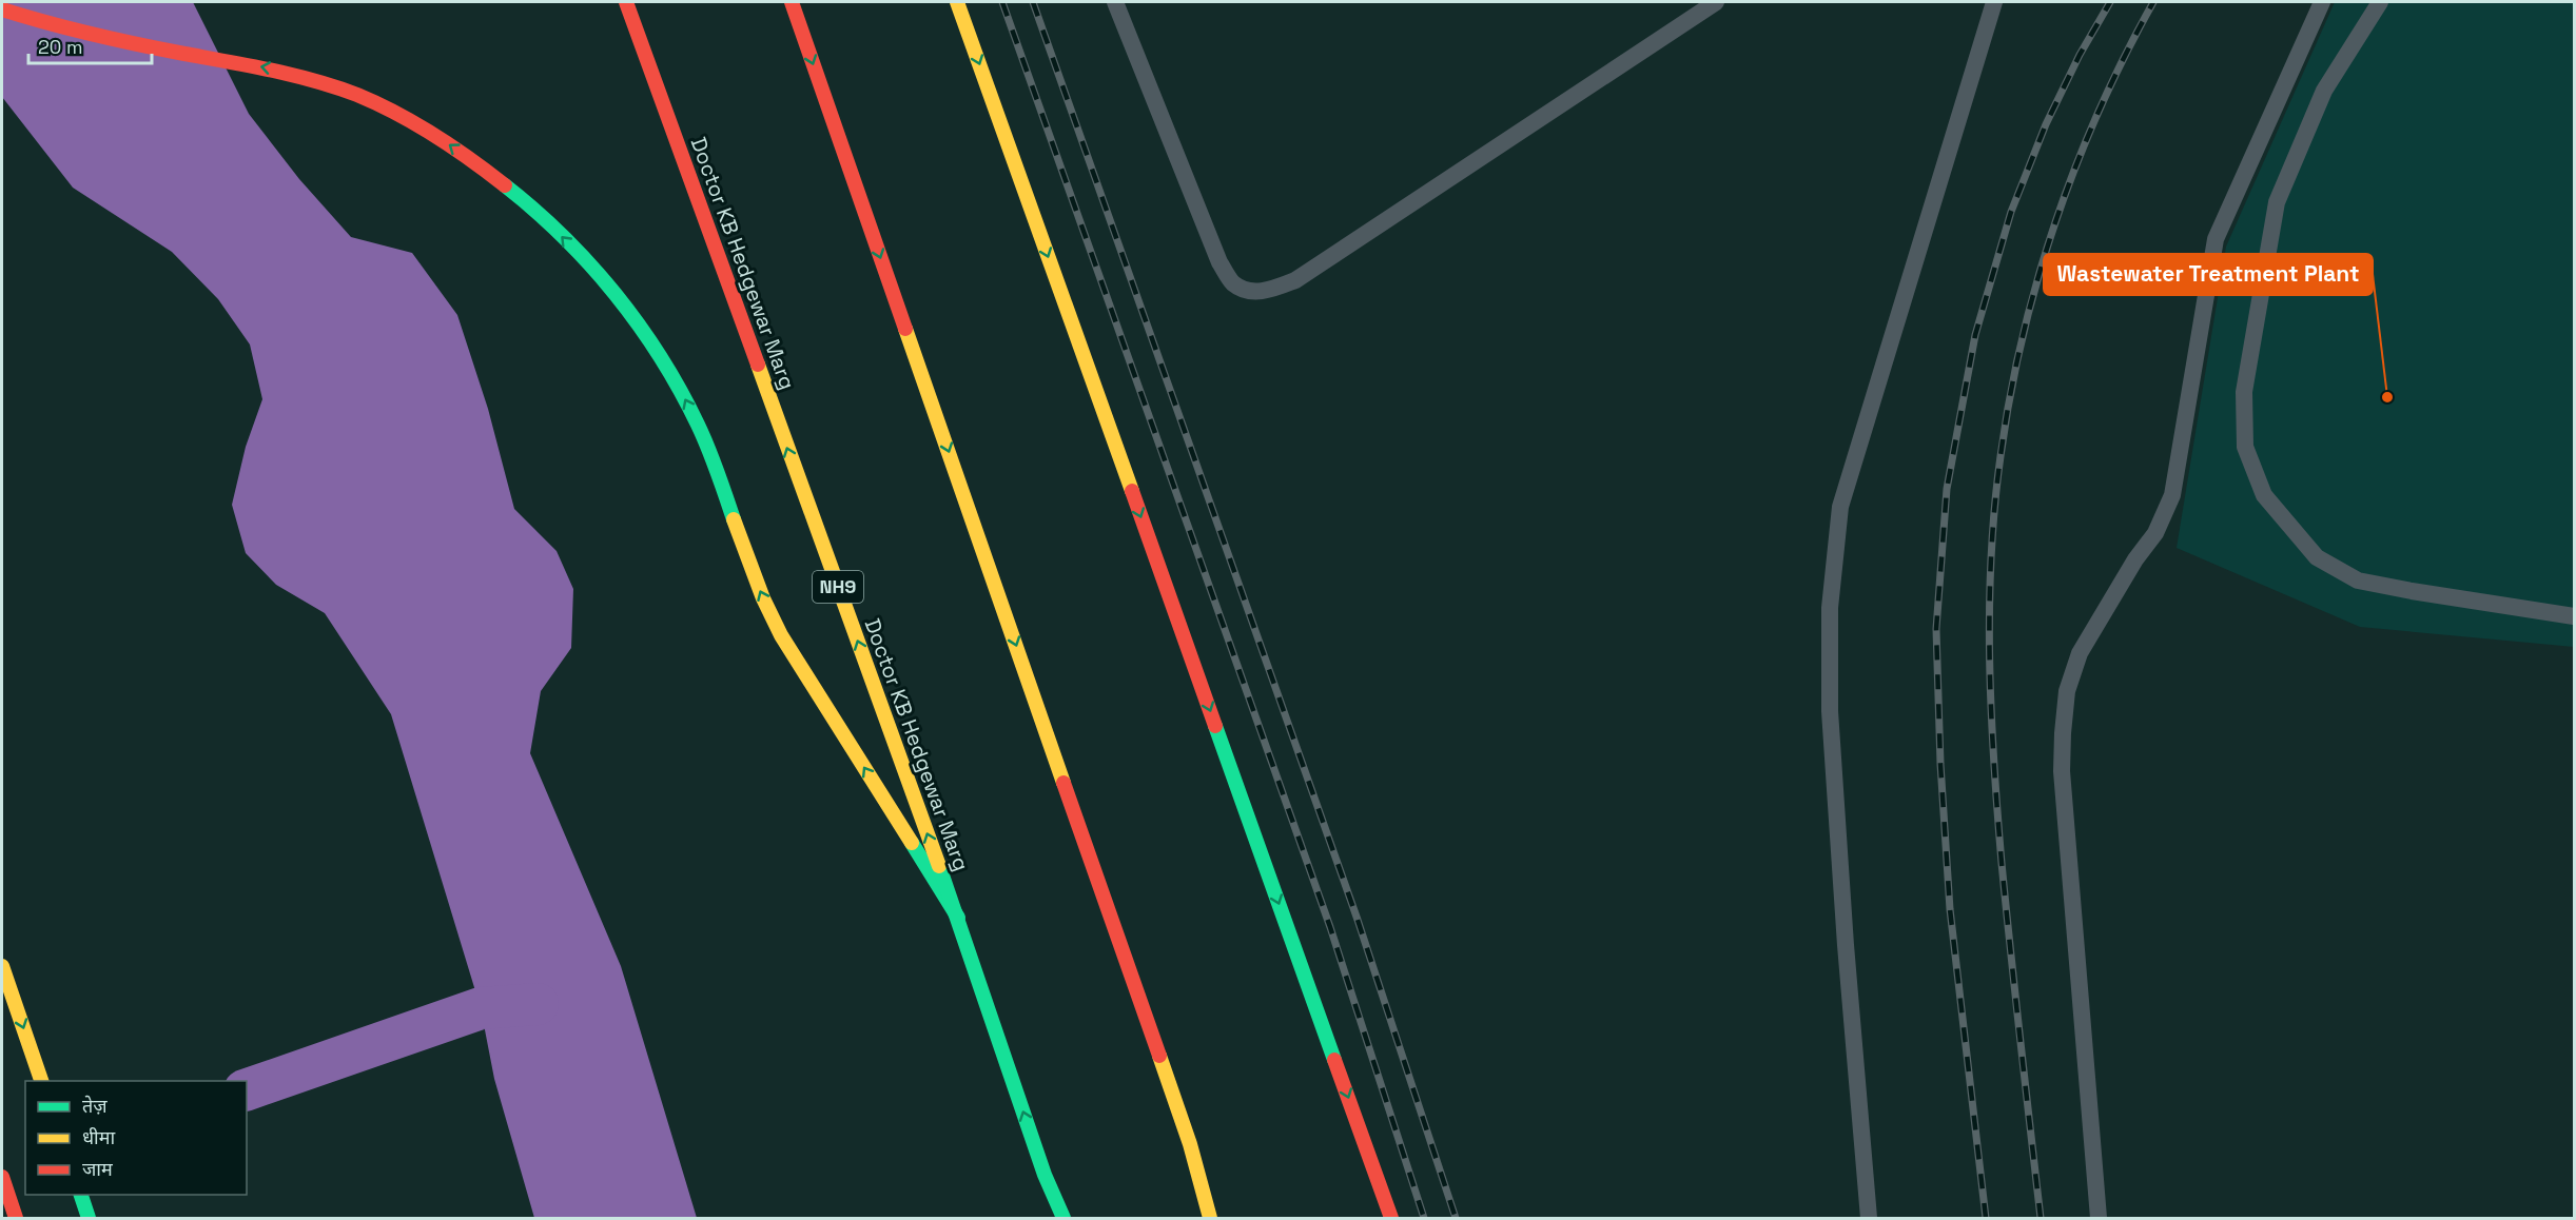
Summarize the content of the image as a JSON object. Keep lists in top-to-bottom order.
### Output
{
  "streets": {
    "main road": ["Doctor KB Hedgewar Marg", "NH9"]
  },
  "one_way": ["Doctor KB Hedgewar Marg"],
  "places": ["Wastewater Treatment Plant"],
  "legend": ["तेज़", "धीमा", "जाम"],
  "scale_bar": "20 m"
}
